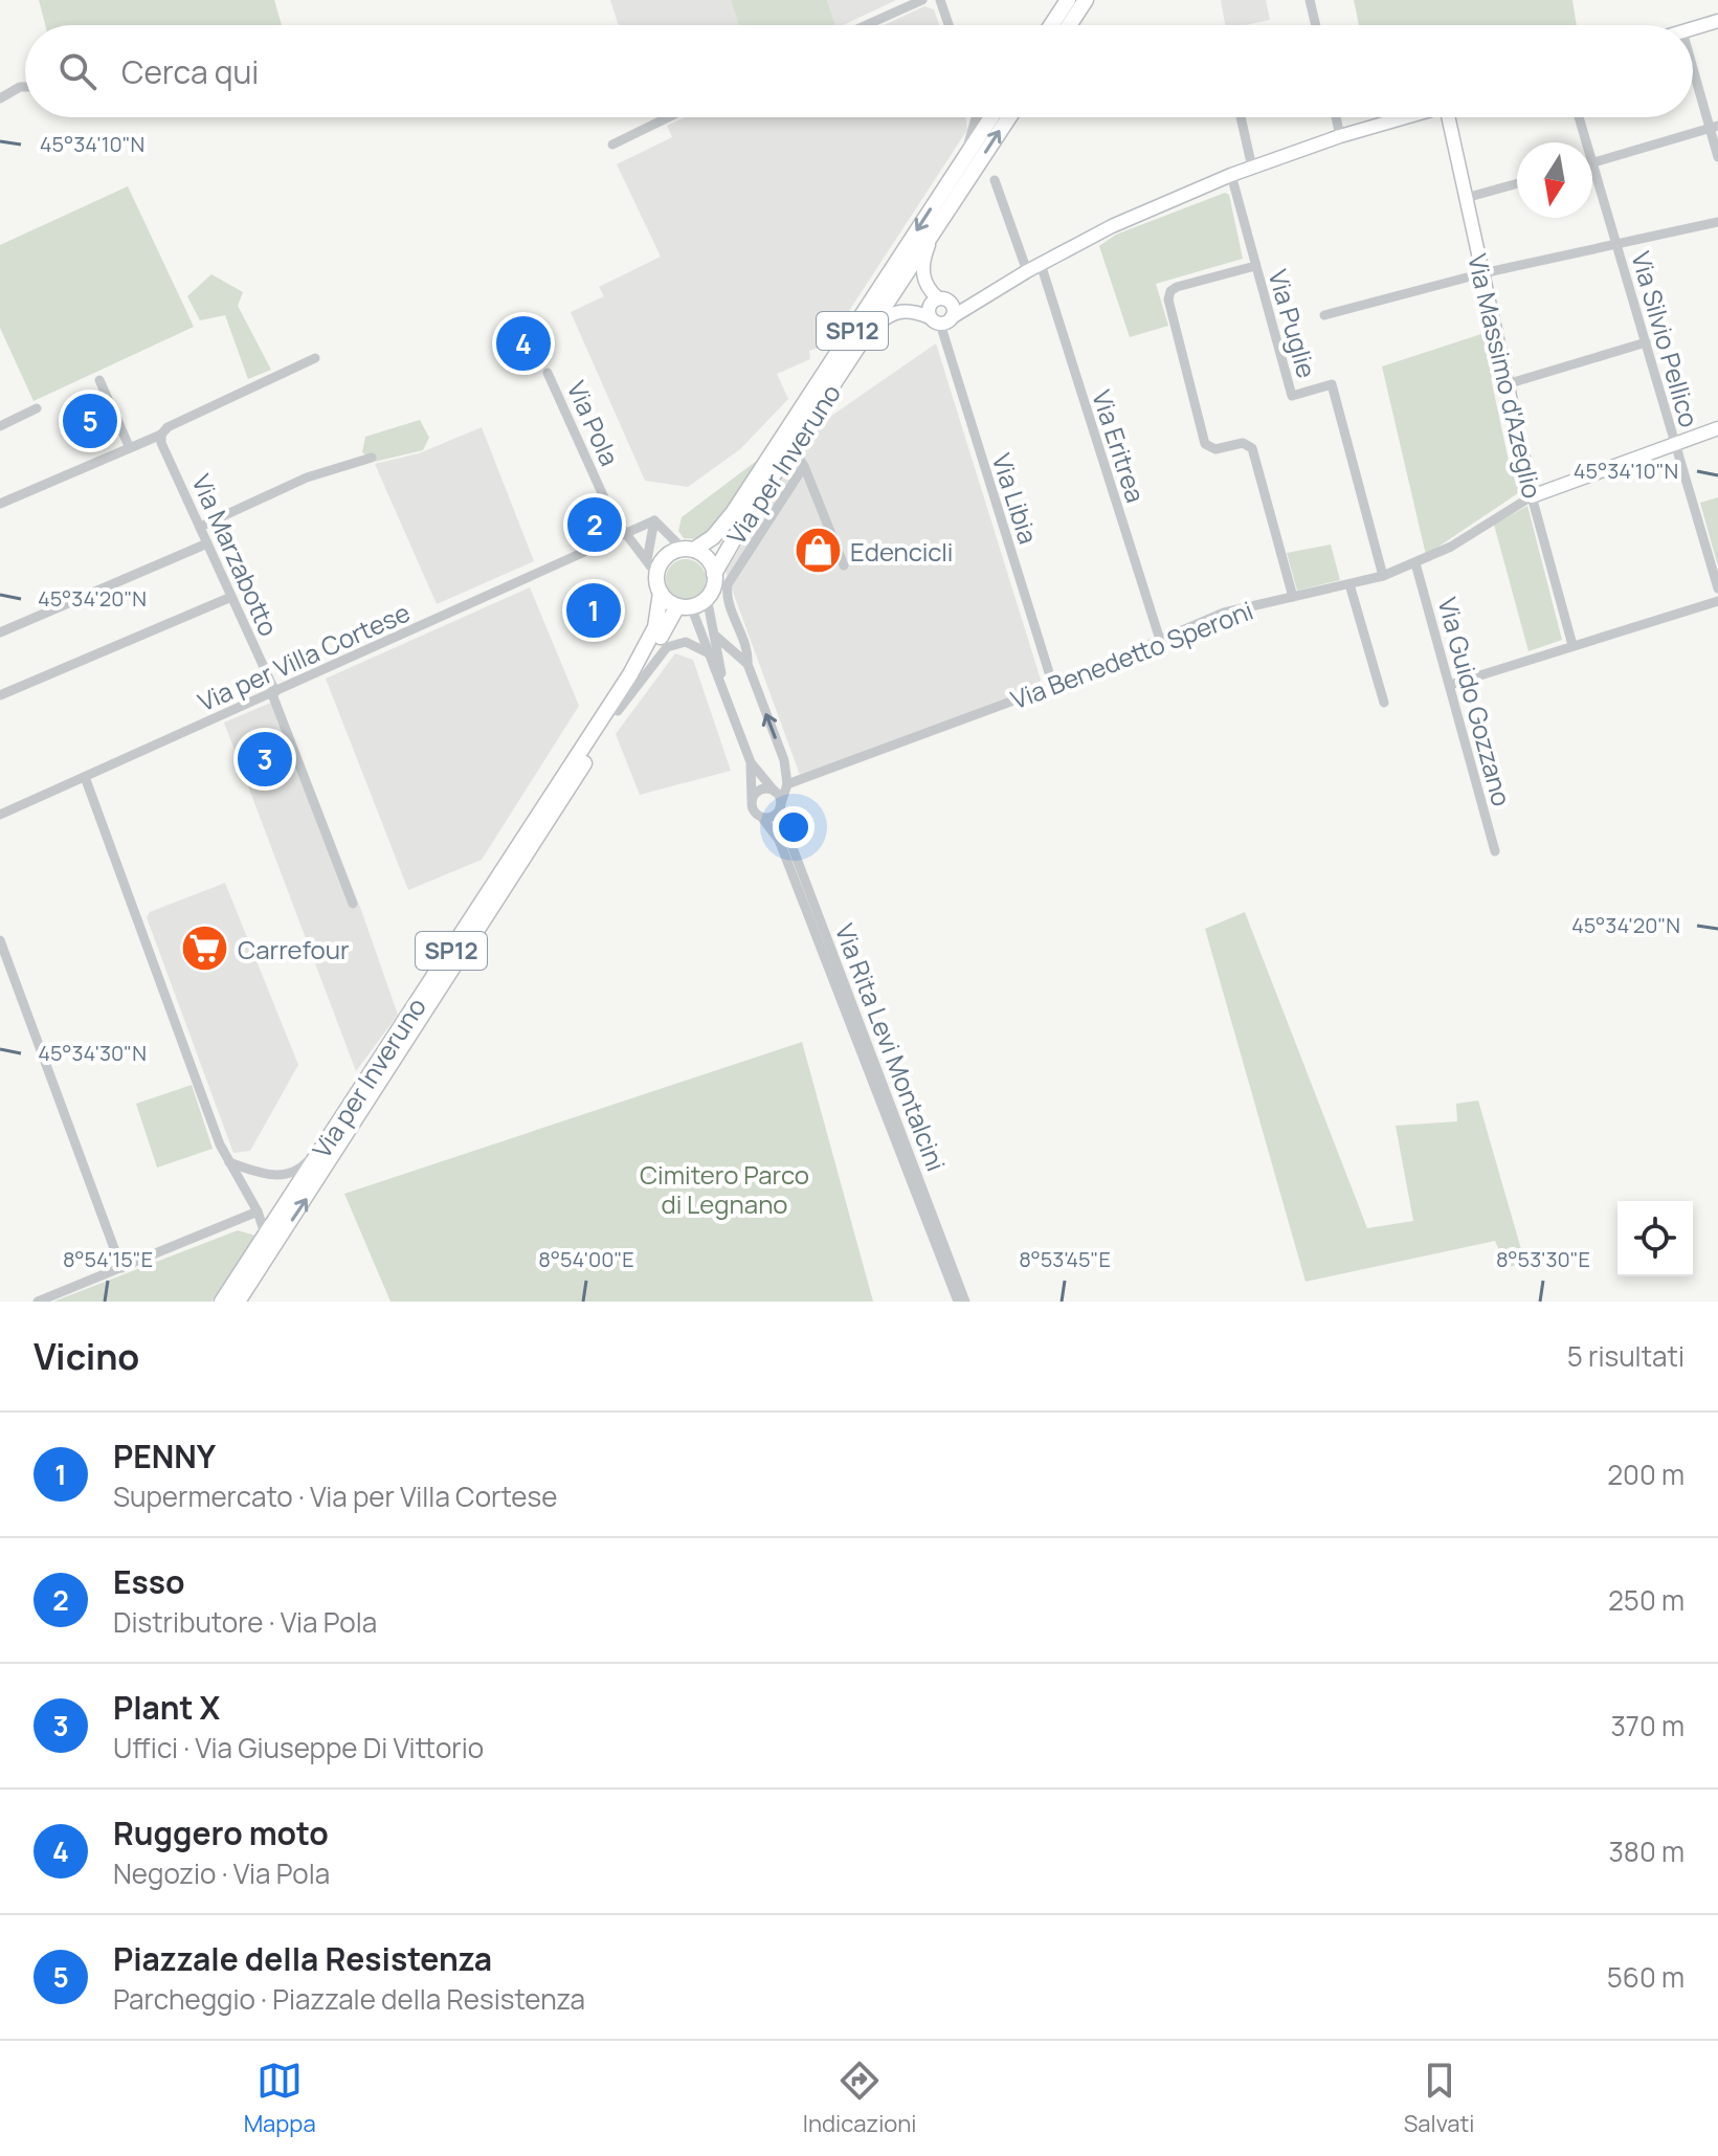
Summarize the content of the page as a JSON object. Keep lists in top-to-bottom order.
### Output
{
  "streets": {
    "main road": ["SP12", "Via per Inveruno"],
    "street": [
      "Via Puglie",
      "Via Silvio Pellico",
      "Via Massimo d'Azeglio",
      "Via Pola",
      "Via Eritrea",
      "Via Libia",
      "Via Marzabotto",
      "Via Benedetto Speroni",
      "Via per Villa Cortese",
      "Via Guido Gozzano",
      "Via Rita Levi Montalcini"
    ]
  },
  "crossings": [
    ["Via Puglie", "Via Benedetto Speroni"],
    ["Via Silvio Pellico", "Via Benedetto Speroni"],
    ["Via Massimo d'Azeglio", "Via Benedetto Speroni"],
    ["Via Pola", "Via per Villa Cortese"],
    ["Via Eritrea", "Via Benedetto Speroni"],
    ["Via Libia", "Via Benedetto Speroni"],
    ["Via Marzabotto", "Via per Villa Cortese"],
    ["Via Benedetto Speroni", "Via Guido Gozzano"]
  ],
  "parks": ["Cimitero Parco di Legnano"],
  "places": {
    "shop": ["Edencicli"],
    "supermarket": ["Carrefour"]
  },
  "north": "bottom",
  "page": {
    "search": "Cerca qui",
    "pins": [
      "4",
      "5",
      "2",
      "1",
      "3"
    ],
    "heading": ["Vicino", "5 risultati"],
    "list": [
      {
        "mark": "1",
        "name": "PENNY",
        "note": "Supermercato · Via per Villa Cortese",
        "value": "200 m"
      },
      {
        "mark": "2",
        "name": "Esso",
        "note": "Distributore · Via Pola",
        "value": "250 m"
      },
      {
        "mark": "3",
        "name": "Plant X",
        "note": "Uffici · Via Giuseppe Di Vittorio",
        "value": "370 m"
      },
      {
        "mark": "4",
        "name": "Ruggero moto",
        "note": "Negozio · Via Pola",
        "value": "380 m"
      },
      {
        "mark": "5",
        "name": "Piazzale della Resistenza",
        "note": "Parcheggio · Piazzale della Resistenza",
        "value": "560 m"
      }
    ],
    "nav": ["Mappa", "Indicazioni", "Salvati"]
  },
  "coordinates": [
    "45°34'10\"N",
    "45°34'20\"N",
    "45°34'30\"N",
    "8°54'15\"E",
    "8°54'00\"E",
    "8°53'45\"E",
    "8°53'30\"E"
  ]
}
